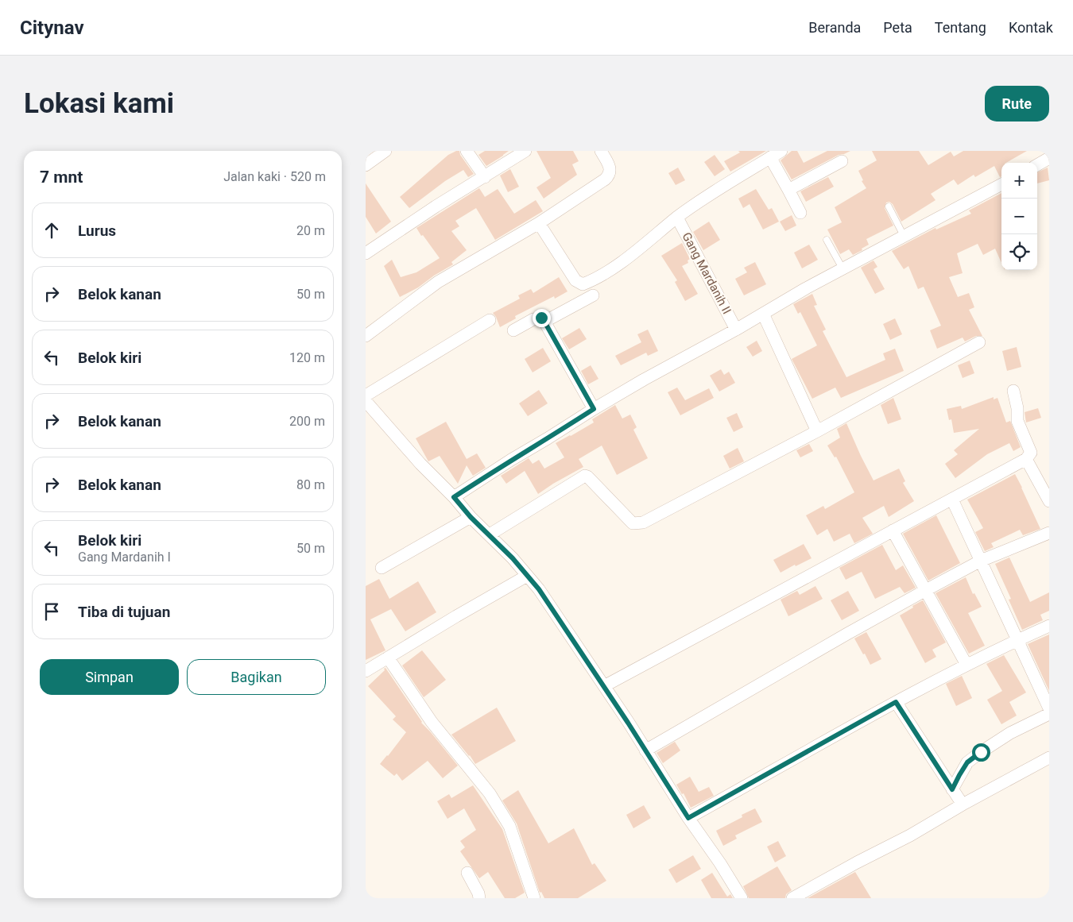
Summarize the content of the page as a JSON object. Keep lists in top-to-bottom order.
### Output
{
  "streets": {
    "street": ["Gang Mardanih II"]
  },
  "page": {
    "header": "Citynav",
    "nav": [
      "Beranda",
      "Peta",
      "Tentang",
      "Kontak"
    ],
    "buttons": [
      "Rute",
      ["Simpan", "Bagikan"]
    ],
    "title": "Lokasi kami",
    "heading": ["7 mnt", "Jalan kaki · 520 m"],
    "map_buttons": ["+", "−"],
    "list": [
      ["Lurus", "20 m"],
      ["Belok kanan", "50 m"],
      ["Belok kiri", "120 m"],
      ["Belok kanan", "200 m"],
      ["Belok kanan", "80 m"],
      ["Belok kiri", "Gang Mardanih I", "50 m"],
      "Tiba di tujuan"
    ]
  }
}
